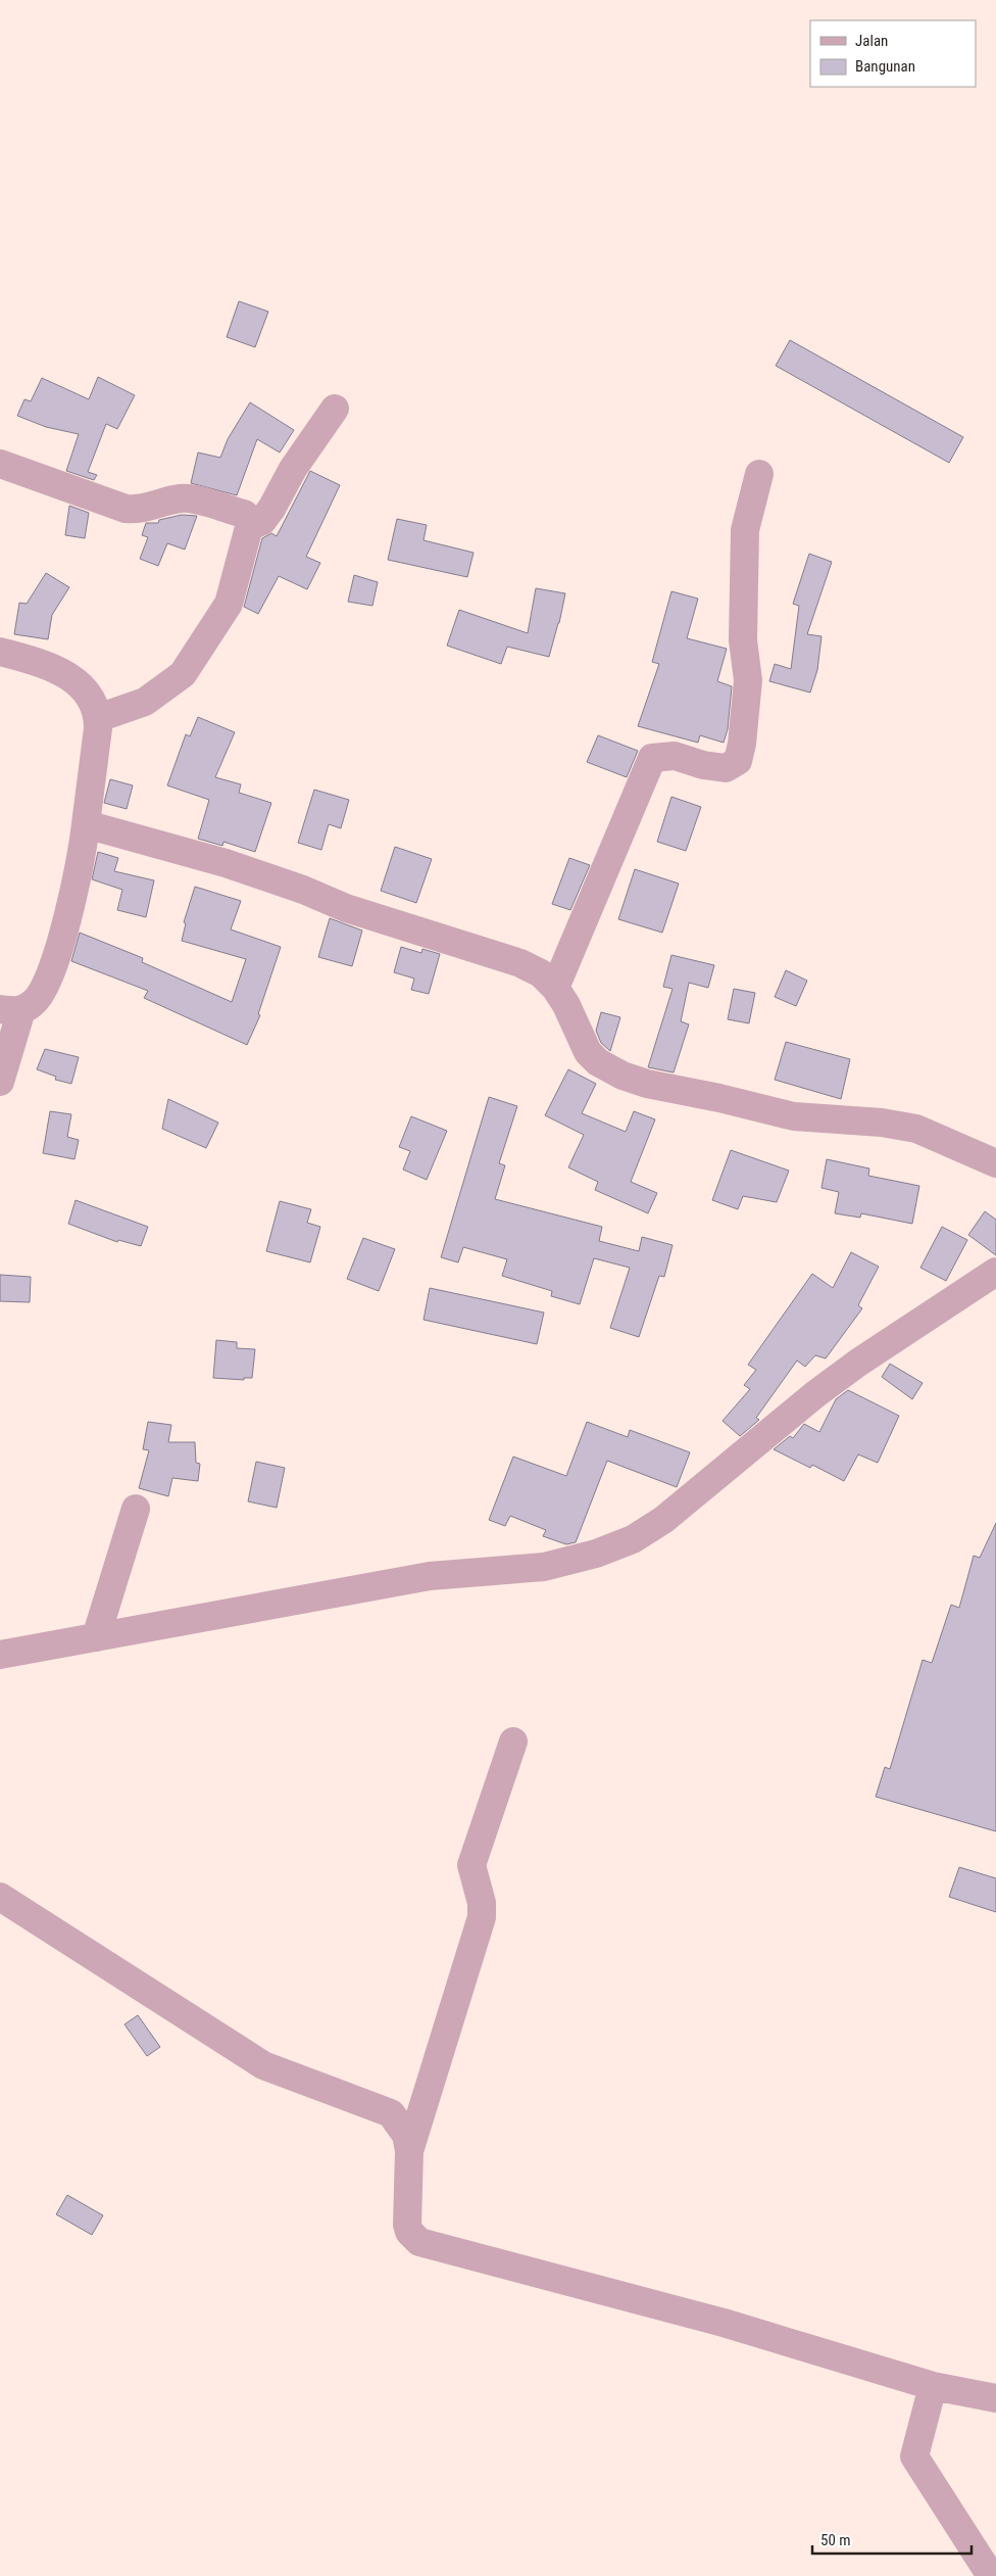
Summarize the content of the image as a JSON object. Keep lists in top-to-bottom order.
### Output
{
  "legend": ["Jalan", "Bangunan"],
  "scale_bar": "50 m"
}
